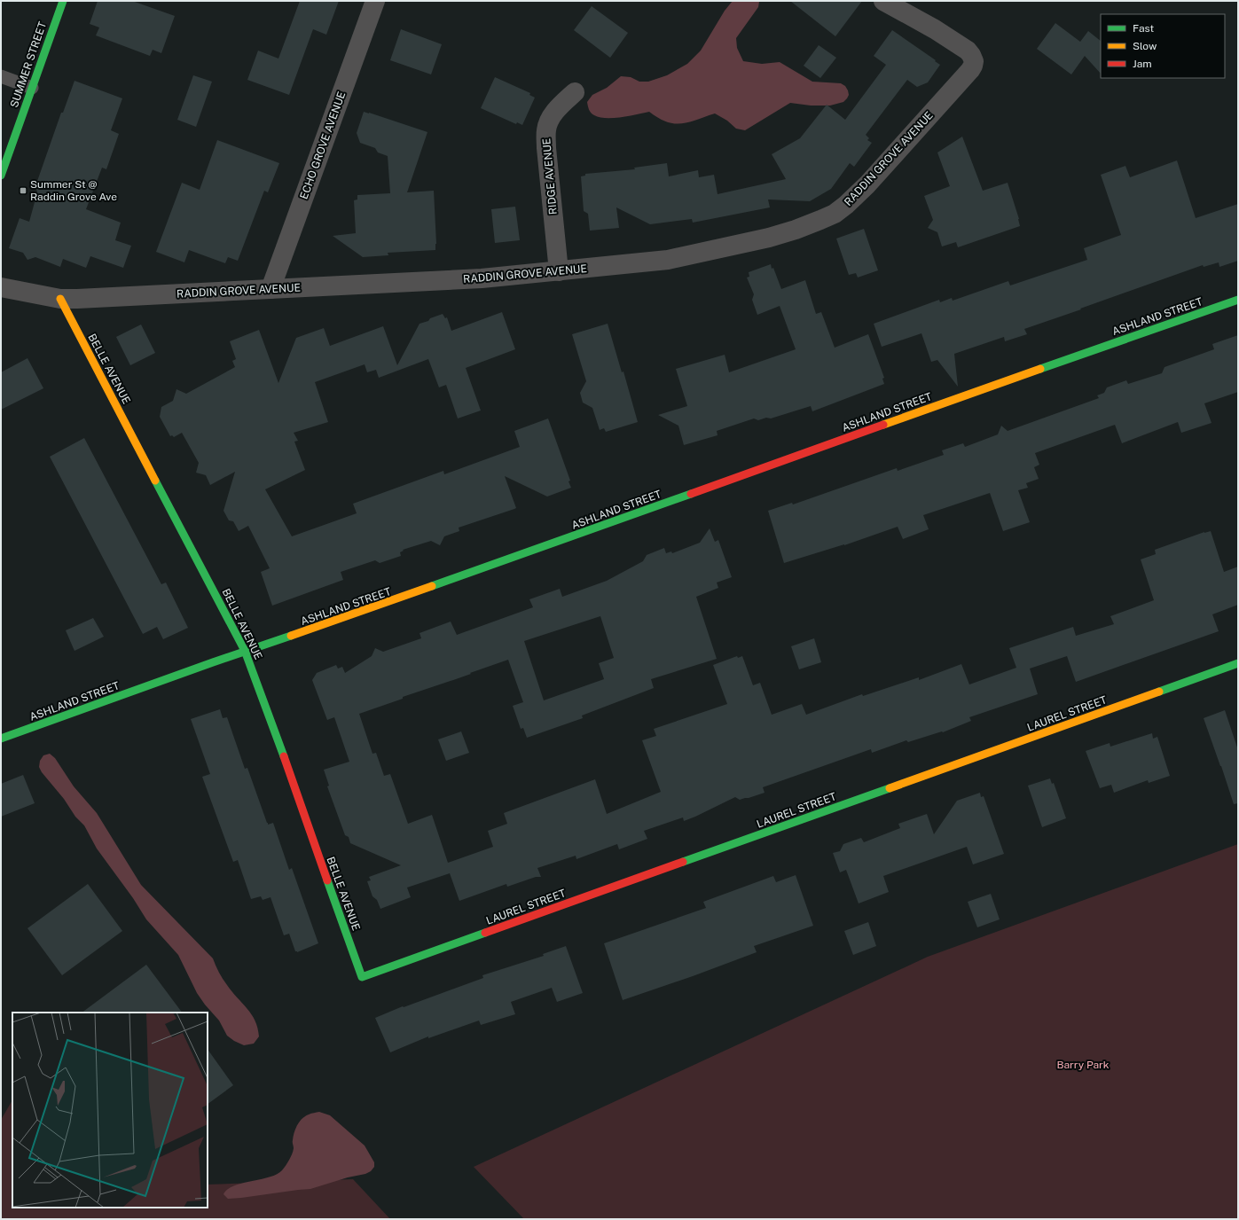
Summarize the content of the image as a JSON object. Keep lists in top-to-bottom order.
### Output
{
  "streets": {
    "street": [
      "SUMMER STREET",
      "ECHO GROVE AVENUE",
      "RADDIN GROVE AVENUE",
      "RIDGE AVENUE",
      "ASHLAND STREET",
      "BELLE AVENUE",
      "LAUREL STREET"
    ]
  },
  "crossings": [
    ["ECHO GROVE AVENUE", "RADDIN GROVE AVENUE"],
    ["RADDIN GROVE AVENUE", "RIDGE AVENUE"],
    ["RADDIN GROVE AVENUE", "BELLE AVENUE"],
    ["ASHLAND STREET", "BELLE AVENUE"],
    ["BELLE AVENUE", "LAUREL STREET"]
  ],
  "parks": ["Barry Park"],
  "places": {
    "transit": ["Summer St @ Raddin Grove Ave"]
  },
  "legend": ["Fast", "Slow", "Jam"]
}
